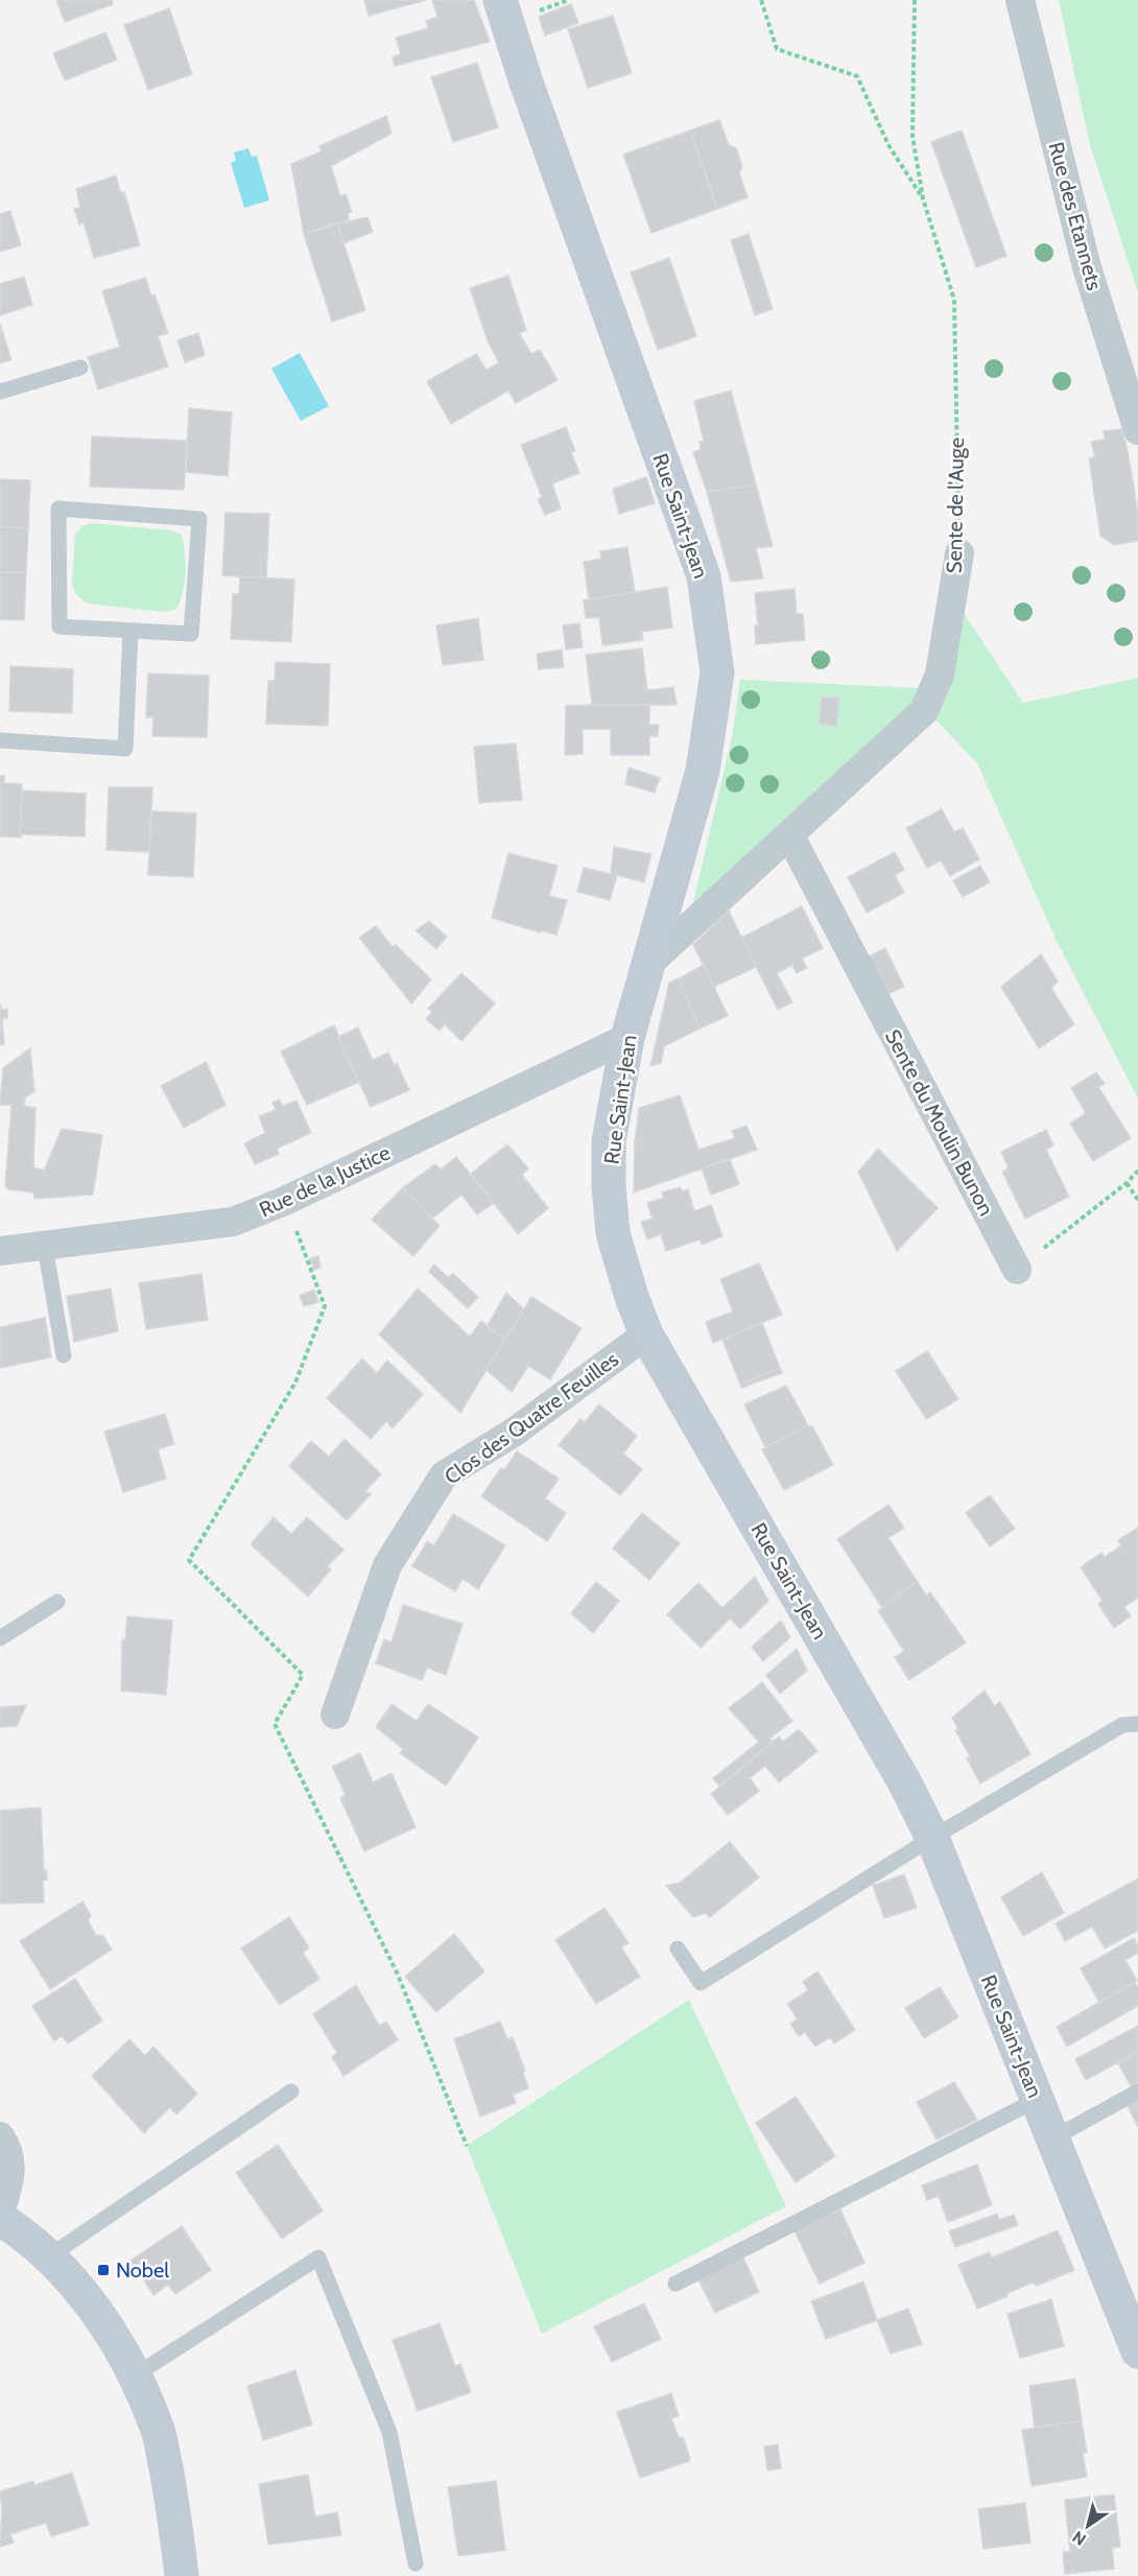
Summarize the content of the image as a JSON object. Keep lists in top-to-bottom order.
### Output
{
  "streets": {
    "street": [
      "Rue des Etannets",
      "Sente de l'Auge",
      "Rue Saint-Jean",
      "Sente du Moulin Bunon",
      "Rue de la Justice",
      "Clos des Quatre Feuilles"
    ]
  },
  "crossings": [
    ["Sente de l'Auge", "Rue Saint-Jean"],
    ["Sente de l'Auge", "Sente du Moulin Bunon"],
    ["Rue Saint-Jean", "Rue de la Justice"],
    ["Rue Saint-Jean", "Clos des Quatre Feuilles"]
  ],
  "places": {
    "transit": ["Nobel"]
  },
  "north": "bottom left"
}
